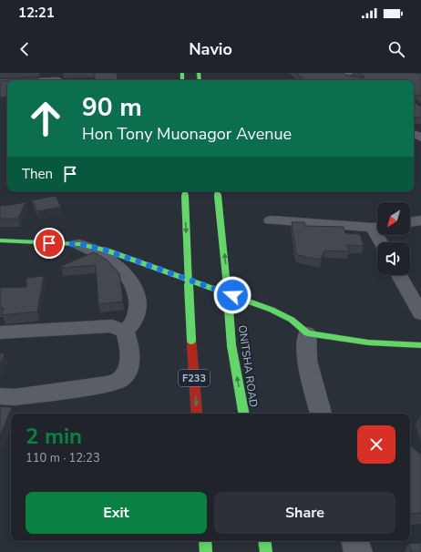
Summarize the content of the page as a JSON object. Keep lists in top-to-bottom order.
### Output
{
  "streets": {
    "main road": ["ONITSHA ROAD", "F233"]
  },
  "north": "bottom left",
  "page": {
    "status": "12:21",
    "header": "Navio",
    "turn": ["90 m", "Hon Tony Muonagor Avenue"],
    "then": "Then",
    "heading": ["2 min", "110 m · 12:23"],
    "buttons": ["Exit", "Share"]
  }
}
